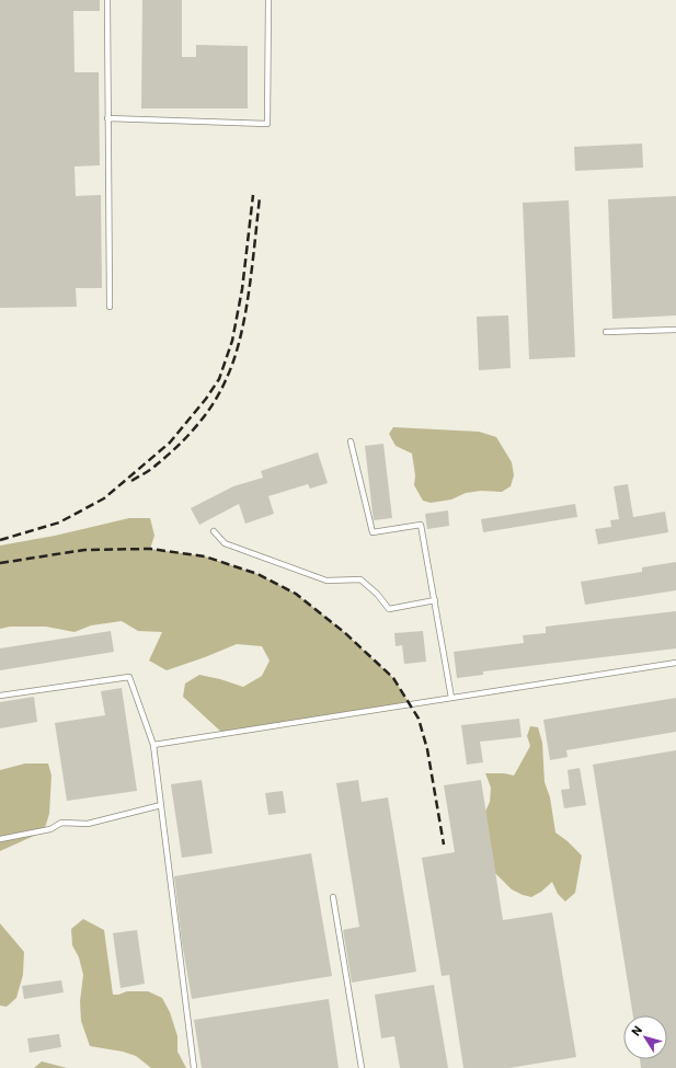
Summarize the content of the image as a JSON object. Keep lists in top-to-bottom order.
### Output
{
  "north": "top left"
}
